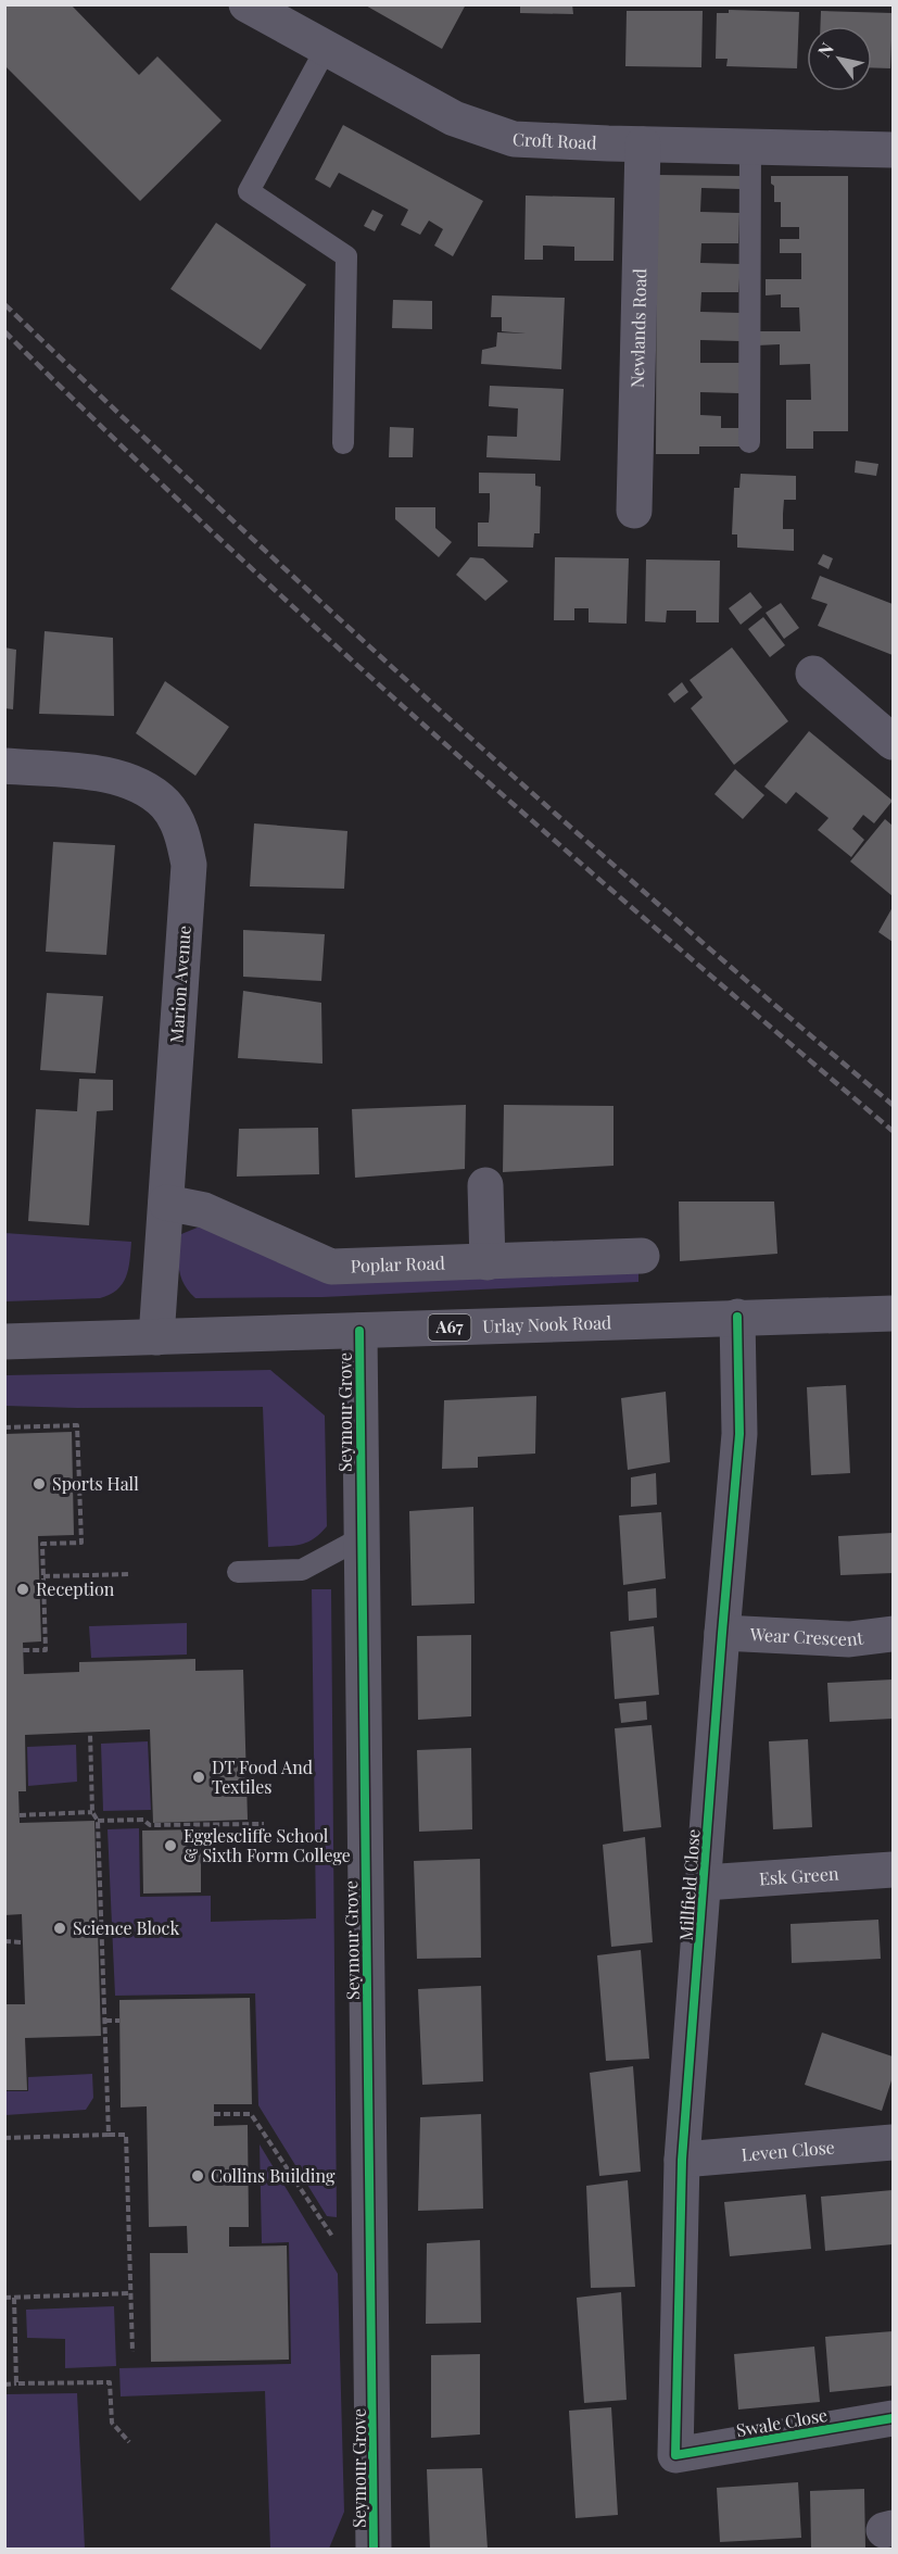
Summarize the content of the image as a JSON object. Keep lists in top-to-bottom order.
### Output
{
  "streets": {
    "street": [
      "Croft Road",
      "Newlands Road",
      "Marion Avenue",
      "Poplar Road",
      "Urlay Nook Road",
      "A67",
      "Seymour Grove",
      "Wear Crescent",
      "Esk Green",
      "Millfield Close",
      "Leven Close",
      "Swale Close"
    ]
  },
  "crossings": [
    ["Croft Road", "Newlands Road"],
    ["Marion Avenue", "Poplar Road"],
    ["Marion Avenue", "Urlay Nook Road"],
    ["Urlay Nook Road", "Seymour Grove"],
    ["Urlay Nook Road", "Millfield Close"],
    ["Wear Crescent", "Millfield Close"],
    ["Esk Green", "Millfield Close"],
    ["Millfield Close", "Leven Close"],
    ["Millfield Close", "Swale Close"]
  ],
  "places": [
    "Sports Hall",
    "Reception",
    "DT Food And Textiles",
    "Egglescliffe School & Sixth Form College",
    "Science Block",
    "Collins Building"
  ],
  "north": "top left"
}
